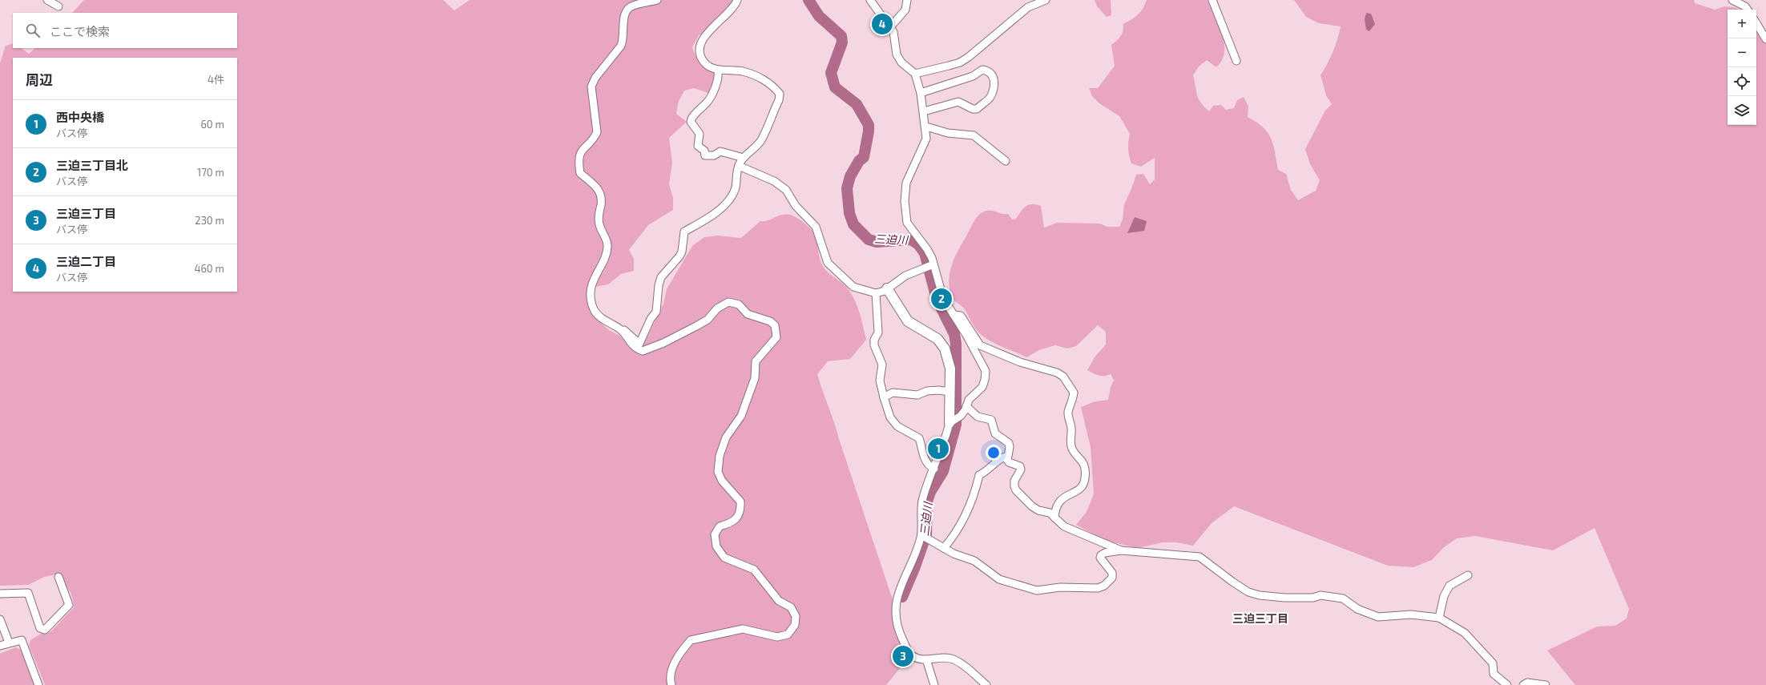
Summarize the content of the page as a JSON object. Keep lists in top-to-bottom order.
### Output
{
  "districts": ["三迫三丁目"],
  "water": ["三迫川"],
  "page": {
    "map_buttons": ["+", "−"],
    "pins": [
      "4",
      "2",
      "1",
      "3"
    ],
    "search": "ここで検索",
    "heading": ["周辺", "4件"],
    "list": [
      {
        "mark": "1",
        "name": "西中央橋",
        "note": "バス停",
        "value": "60 m"
      },
      {
        "mark": "2",
        "name": "三迫三丁目北",
        "note": "バス停",
        "value": "170 m"
      },
      {
        "mark": "3",
        "name": "三迫三丁目",
        "note": "バス停",
        "value": "230 m"
      },
      {
        "mark": "4",
        "name": "三迫二丁目",
        "note": "バス停",
        "value": "460 m"
      }
    ]
  }
}
